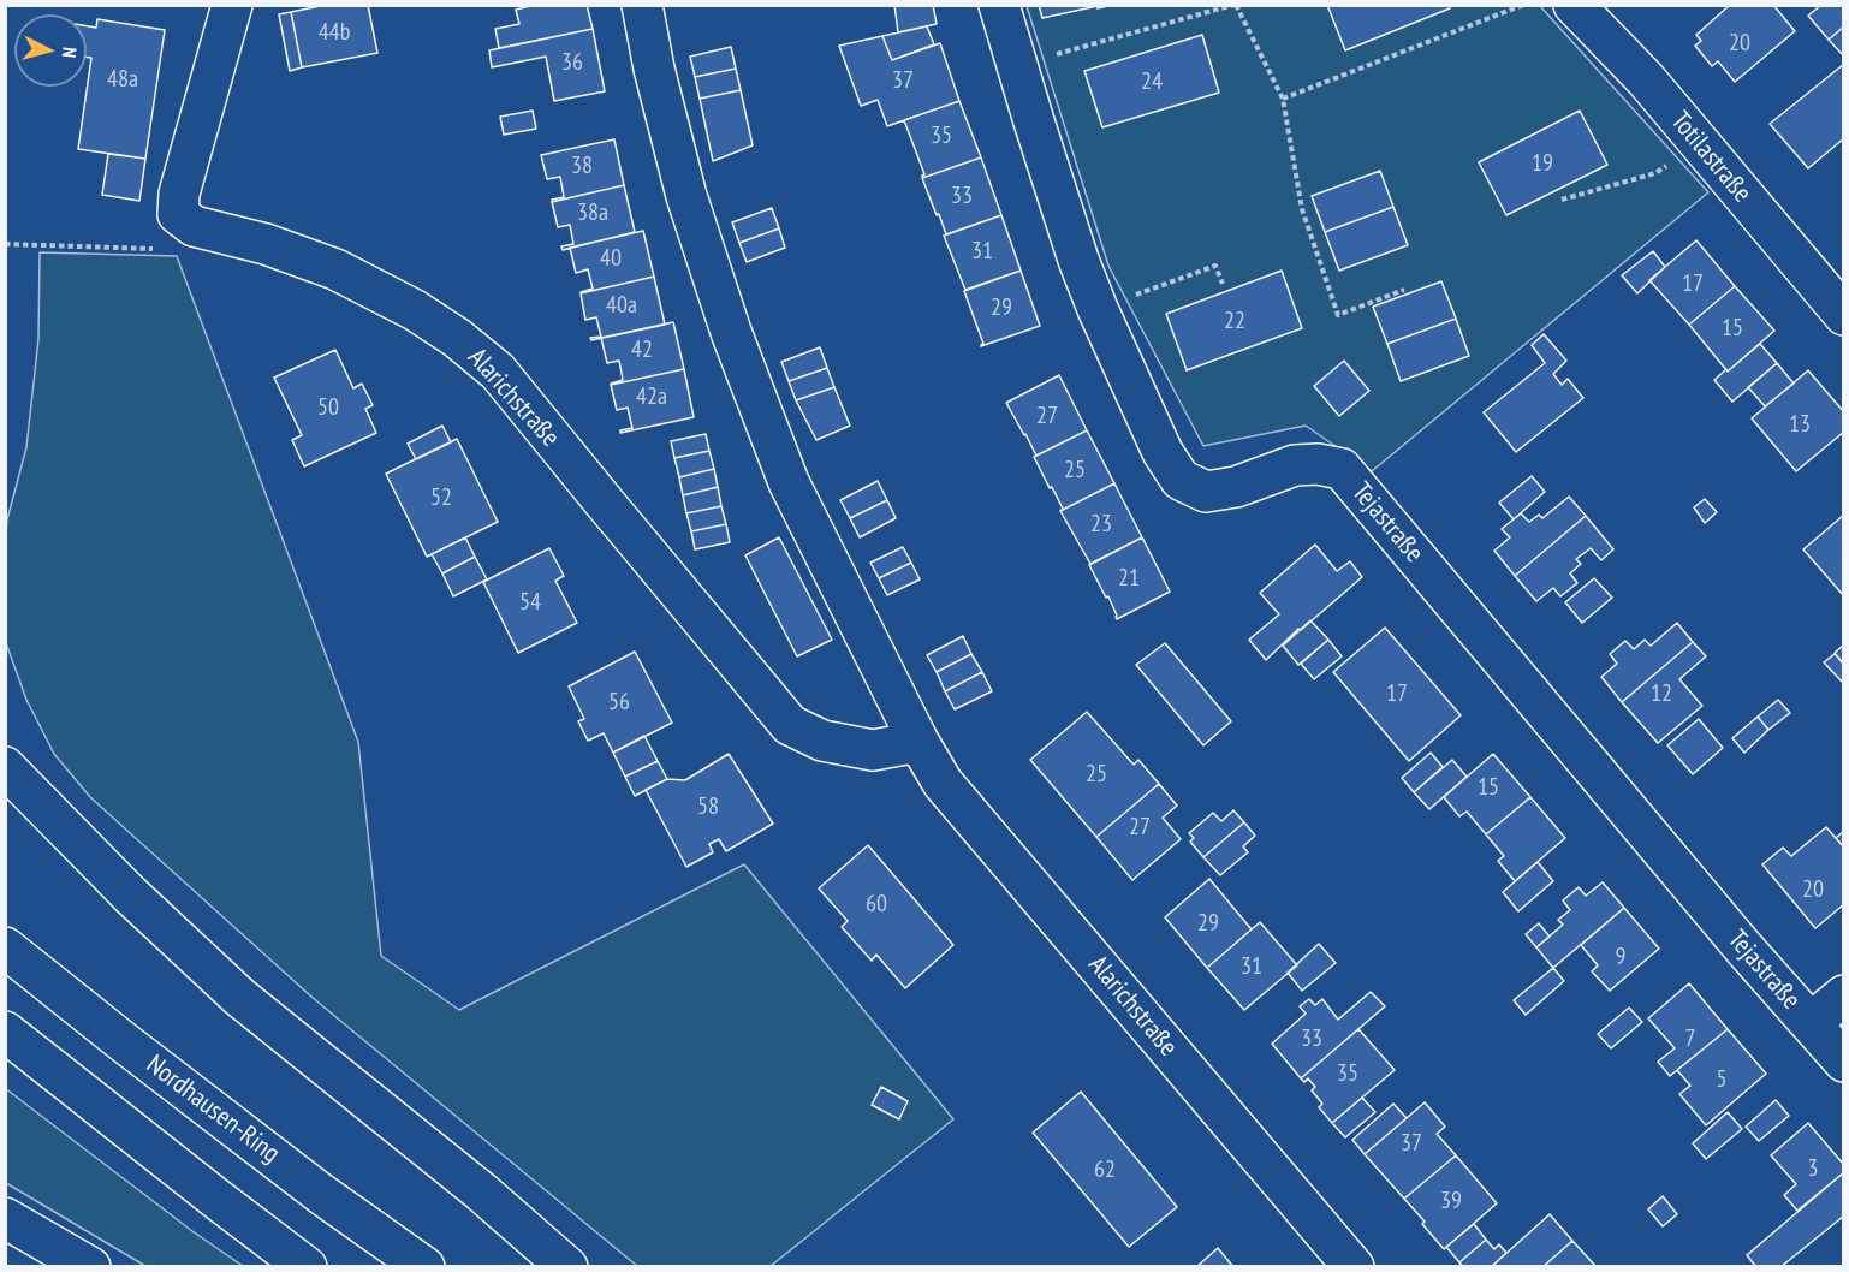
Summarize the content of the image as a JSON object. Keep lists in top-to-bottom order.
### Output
{
  "streets": {
    "main road": [
      "Totilastraße",
      "Alarichstraße",
      "Tejastraße",
      "Nordhausen-Ring"
    ]
  },
  "house_numbers": [
    "44b",
    "20",
    "36",
    "48a",
    "37",
    "24",
    "35",
    "19",
    "38",
    "33",
    "38a",
    "31",
    "40",
    "17",
    "40a",
    "29",
    "22",
    "15",
    "42",
    "42a",
    "50",
    "27",
    "13",
    "25",
    "52",
    "23",
    "21",
    "54",
    "17",
    "12",
    "56",
    "25",
    "15",
    "58",
    "27",
    "20",
    "60",
    "29",
    "9",
    "31",
    "33",
    "7",
    "35",
    "5",
    "37",
    "3",
    "62",
    "39"
  ],
  "north": "right"
}
